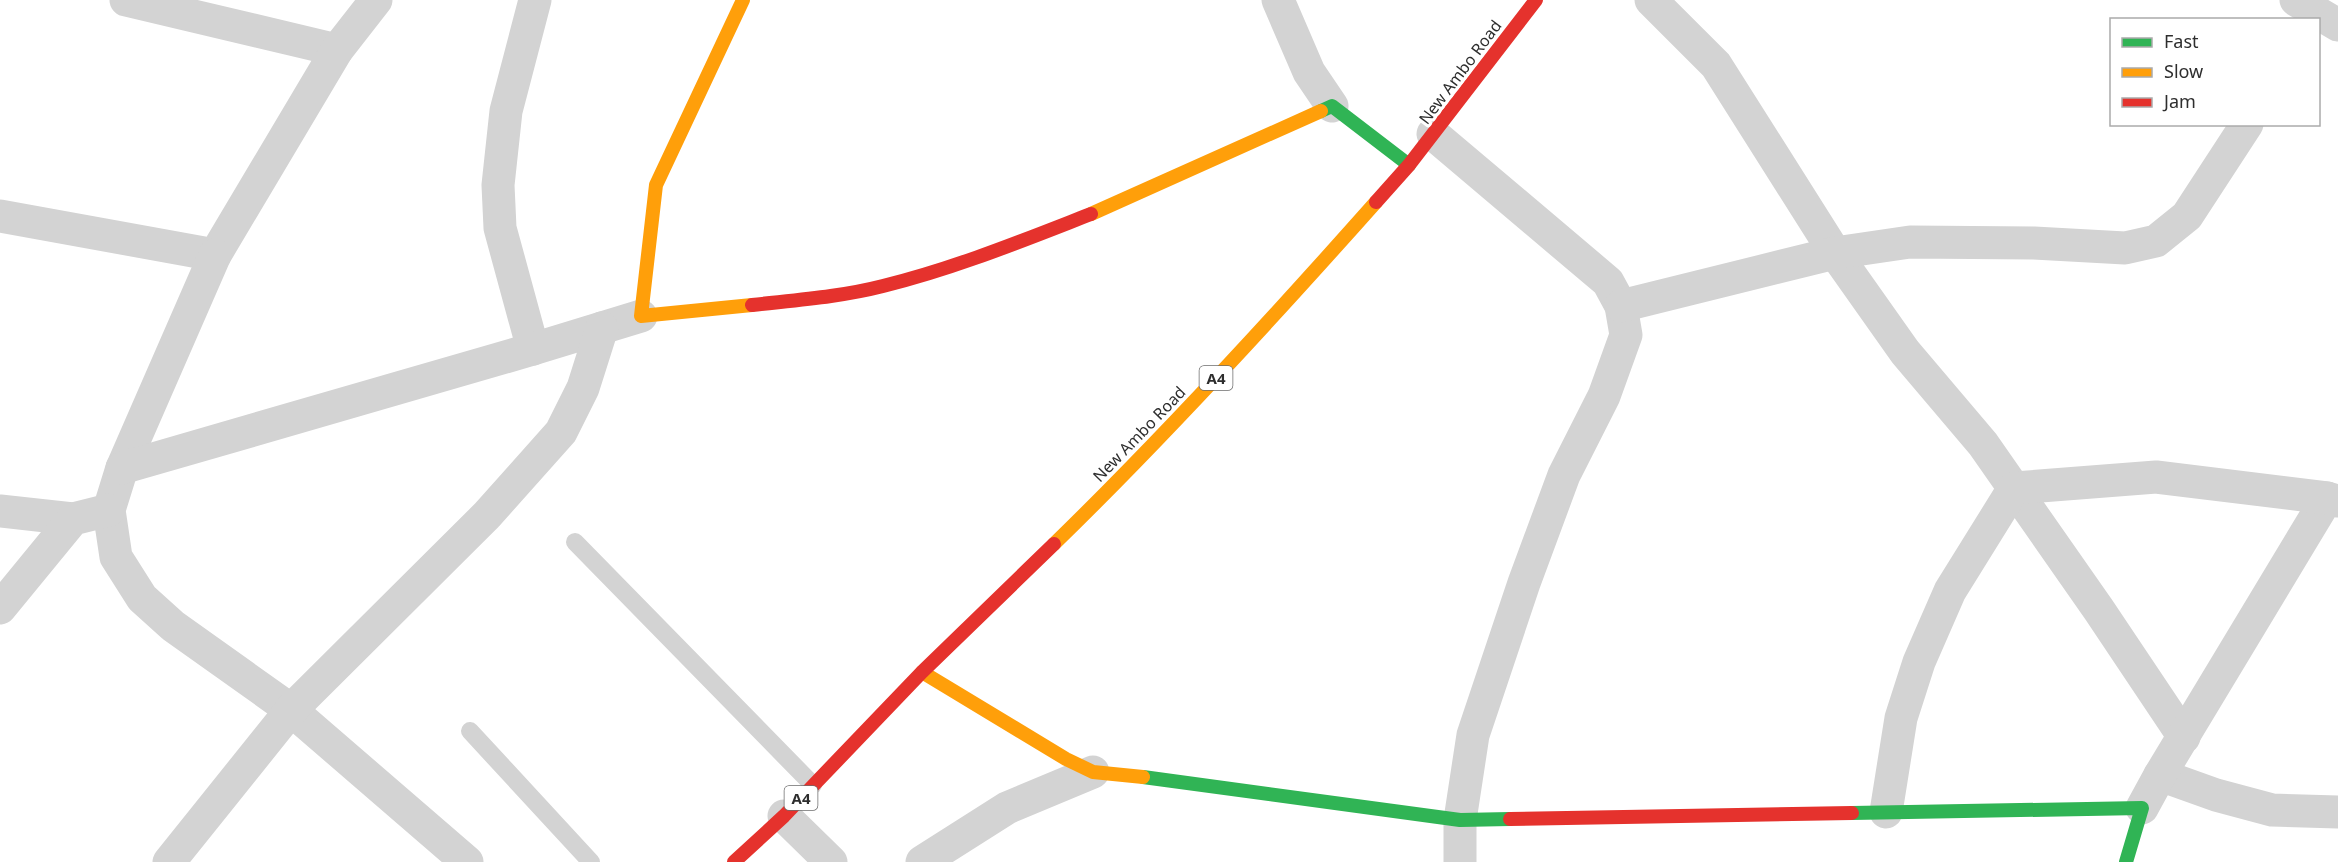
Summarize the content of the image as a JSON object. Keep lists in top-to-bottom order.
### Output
{
  "streets": {
    "street": ["New Ambo Road", "A4"]
  },
  "legend": ["Fast", "Slow", "Jam"]
}
